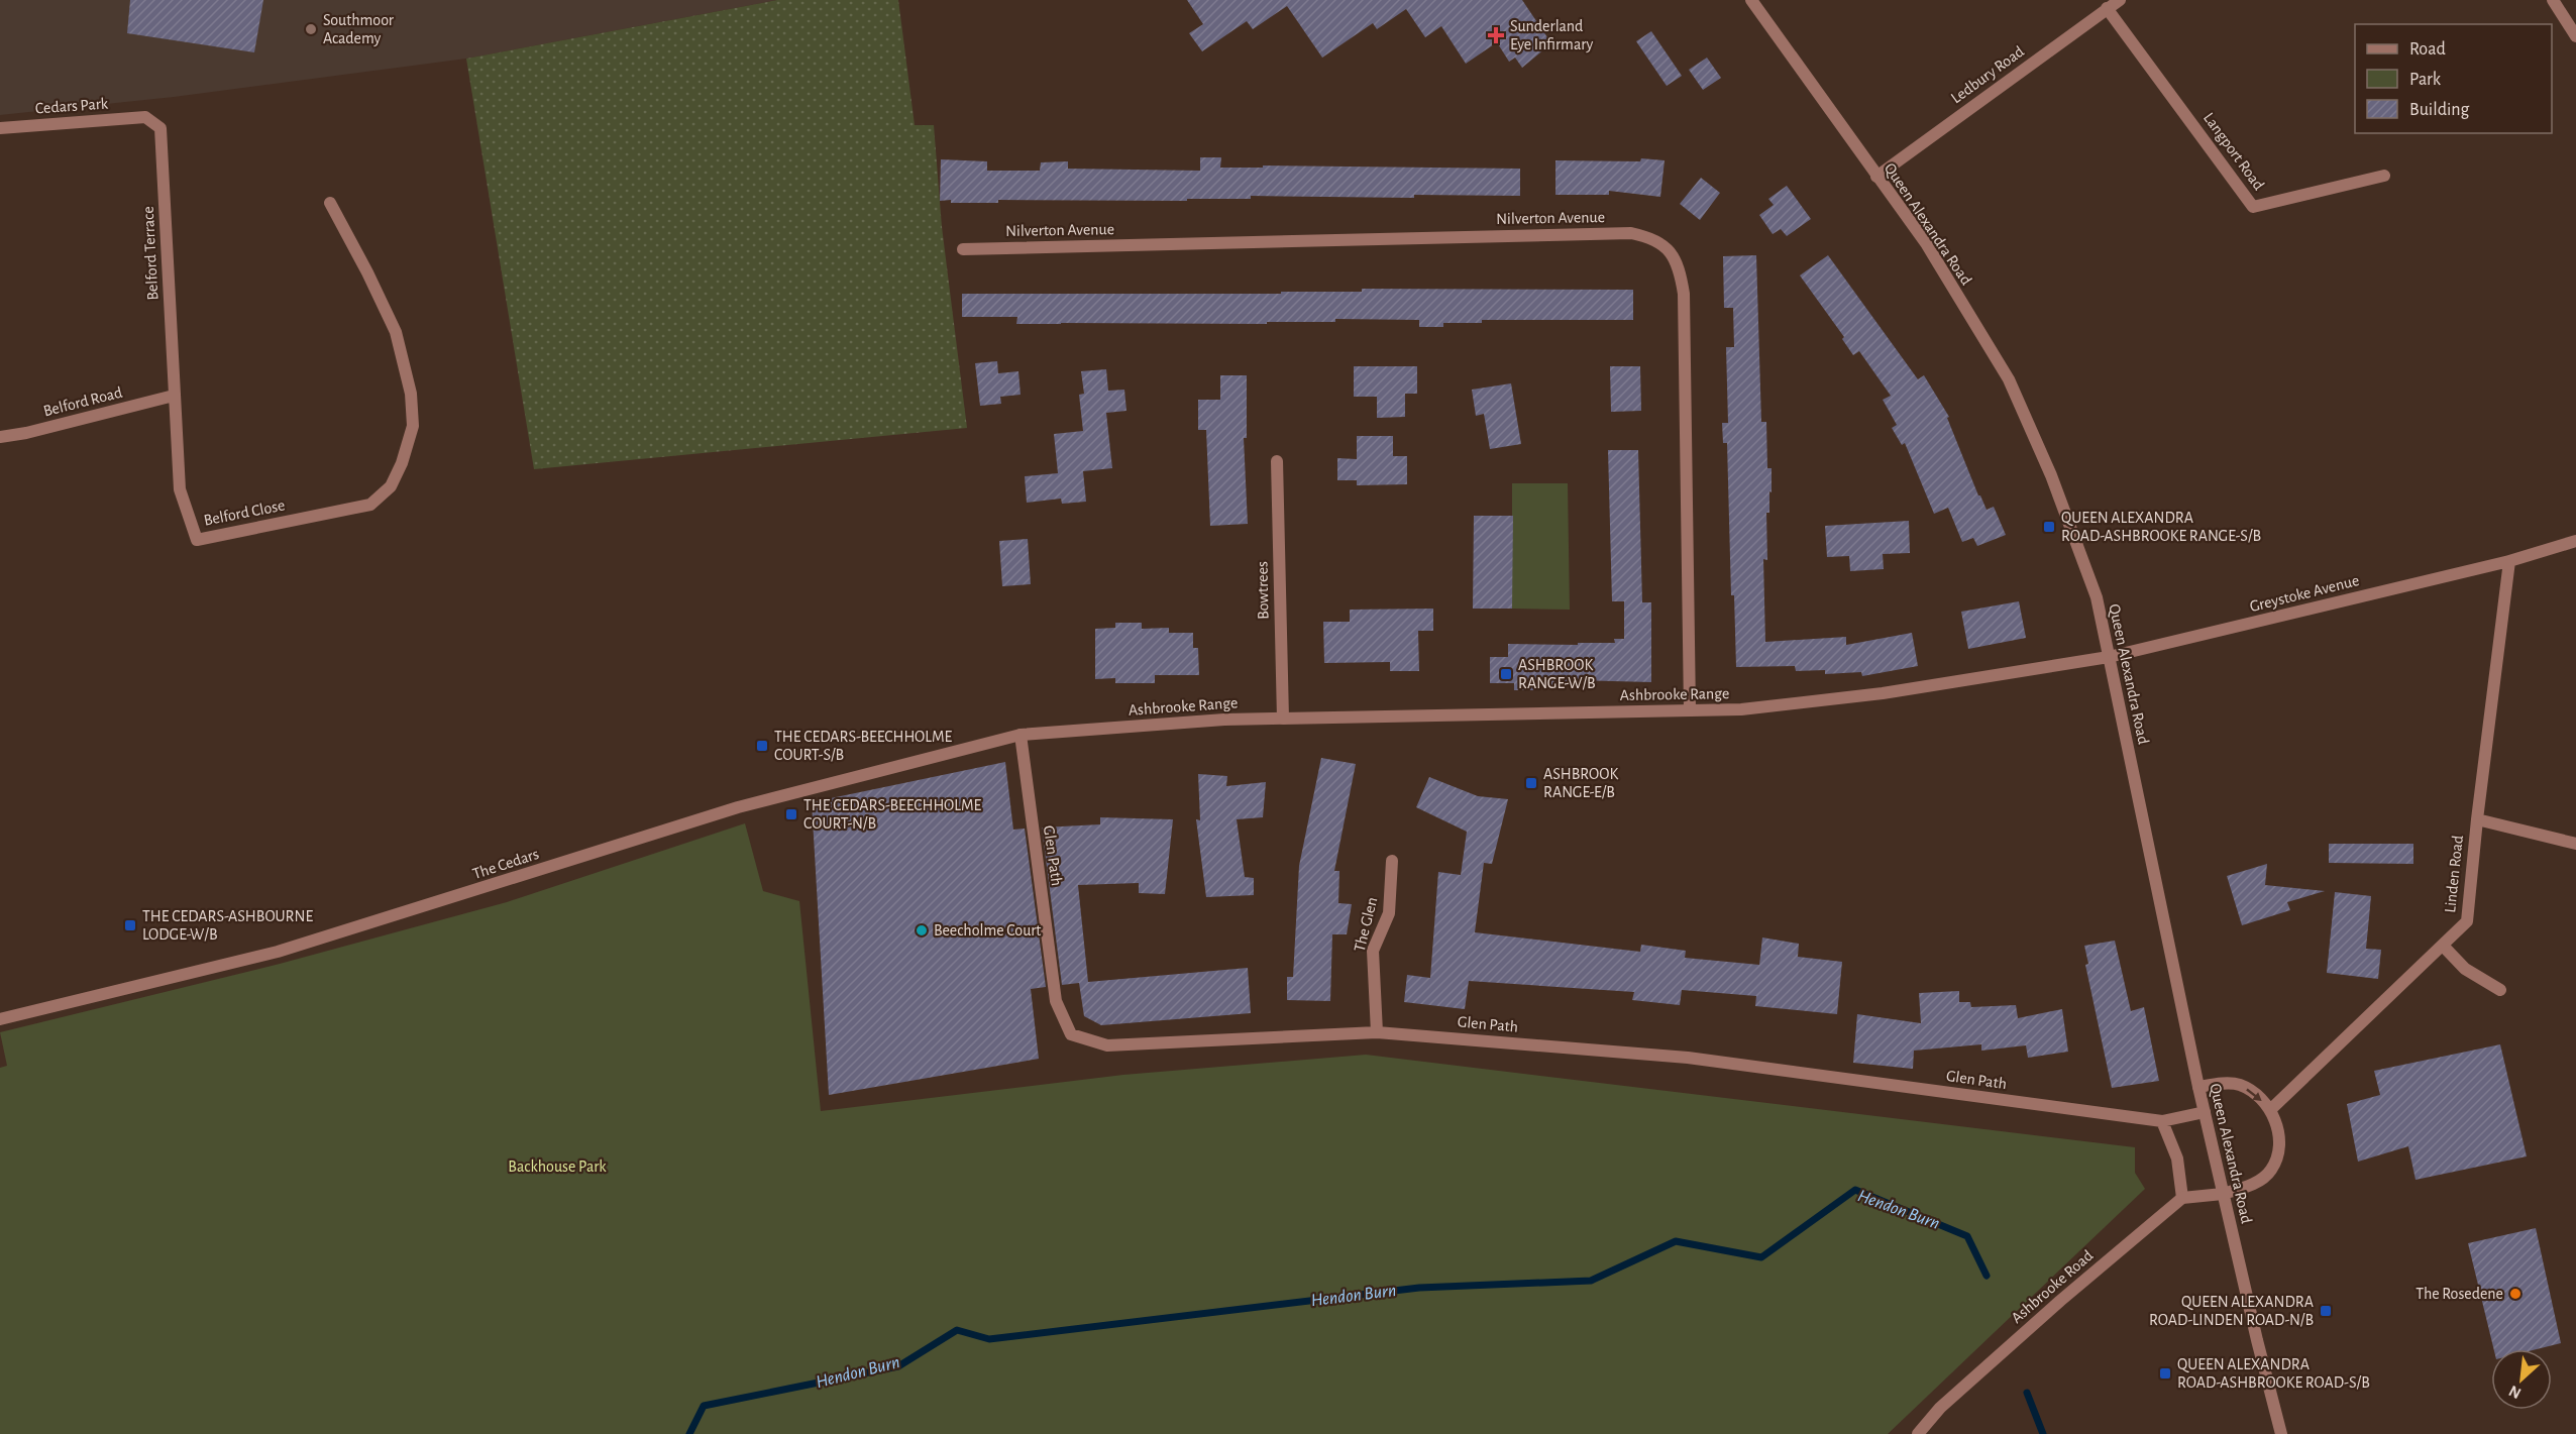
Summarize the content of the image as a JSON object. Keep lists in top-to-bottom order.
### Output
{
  "streets": {
    "street": [
      "Ledbury Road",
      "Cedars Park",
      "Langport Road",
      "Nilverton Avenue",
      "Queen Alexandra Road",
      "Belford Terrace",
      "Belford Road",
      "Belford Close",
      "Bowtrees",
      "Greystoke Avenue",
      "Ashbrooke Range",
      "Glen Path",
      "The Cedars",
      "Linden Road",
      "The Glen",
      "Ashbrooke Road"
    ]
  },
  "crossings": [
    ["Ledbury Road", "Langport Road"],
    ["Ledbury Road", "Queen Alexandra Road"],
    ["Cedars Park", "Belford Terrace"],
    ["Nilverton Avenue", "Ashbrooke Range"],
    ["Queen Alexandra Road", "Greystoke Avenue"],
    ["Queen Alexandra Road", "Ashbrooke Range"],
    ["Queen Alexandra Road", "Glen Path"],
    ["Belford Terrace", "Belford Road"],
    ["Belford Terrace", "Belford Close"],
    ["Belford Road", "Belford Close"],
    ["Bowtrees", "Ashbrooke Range"],
    ["Greystoke Avenue", "Ashbrooke Range"],
    ["Greystoke Avenue", "Linden Road"],
    ["Ashbrooke Range", "Glen Path"],
    ["Ashbrooke Range", "The Cedars"],
    ["Glen Path", "The Cedars"],
    ["Glen Path", "The Glen"]
  ],
  "water": ["Hendon Burn"],
  "parks": ["Backhouse Park"],
  "places": {
    "other": ["Southmoor Academy", "Beecholme Court", "The Rosedene"],
    "health": ["Sunderland Eye Infirmary"],
    "transit": [
      "QUEEN ALEXANDRA ROAD-ASHBROOKE RANGE-S/B",
      "ASHBROOK RANGE-W/B",
      "THE CEDARS-BEECHHOLME COURT-S/B",
      "ASHBROOK RANGE-E/B",
      "THE CEDARS-BEECHHOLME COURT-N/B",
      "THE CEDARS-ASHBOURNE LODGE-W/B",
      "QUEEN ALEXANDRA ROAD-LINDEN ROAD-N/B",
      "QUEEN ALEXANDRA ROAD-ASHBROOKE ROAD-S/B"
    ]
  },
  "legend": ["Road", "Park", "Building"],
  "north": "bottom left"
}
